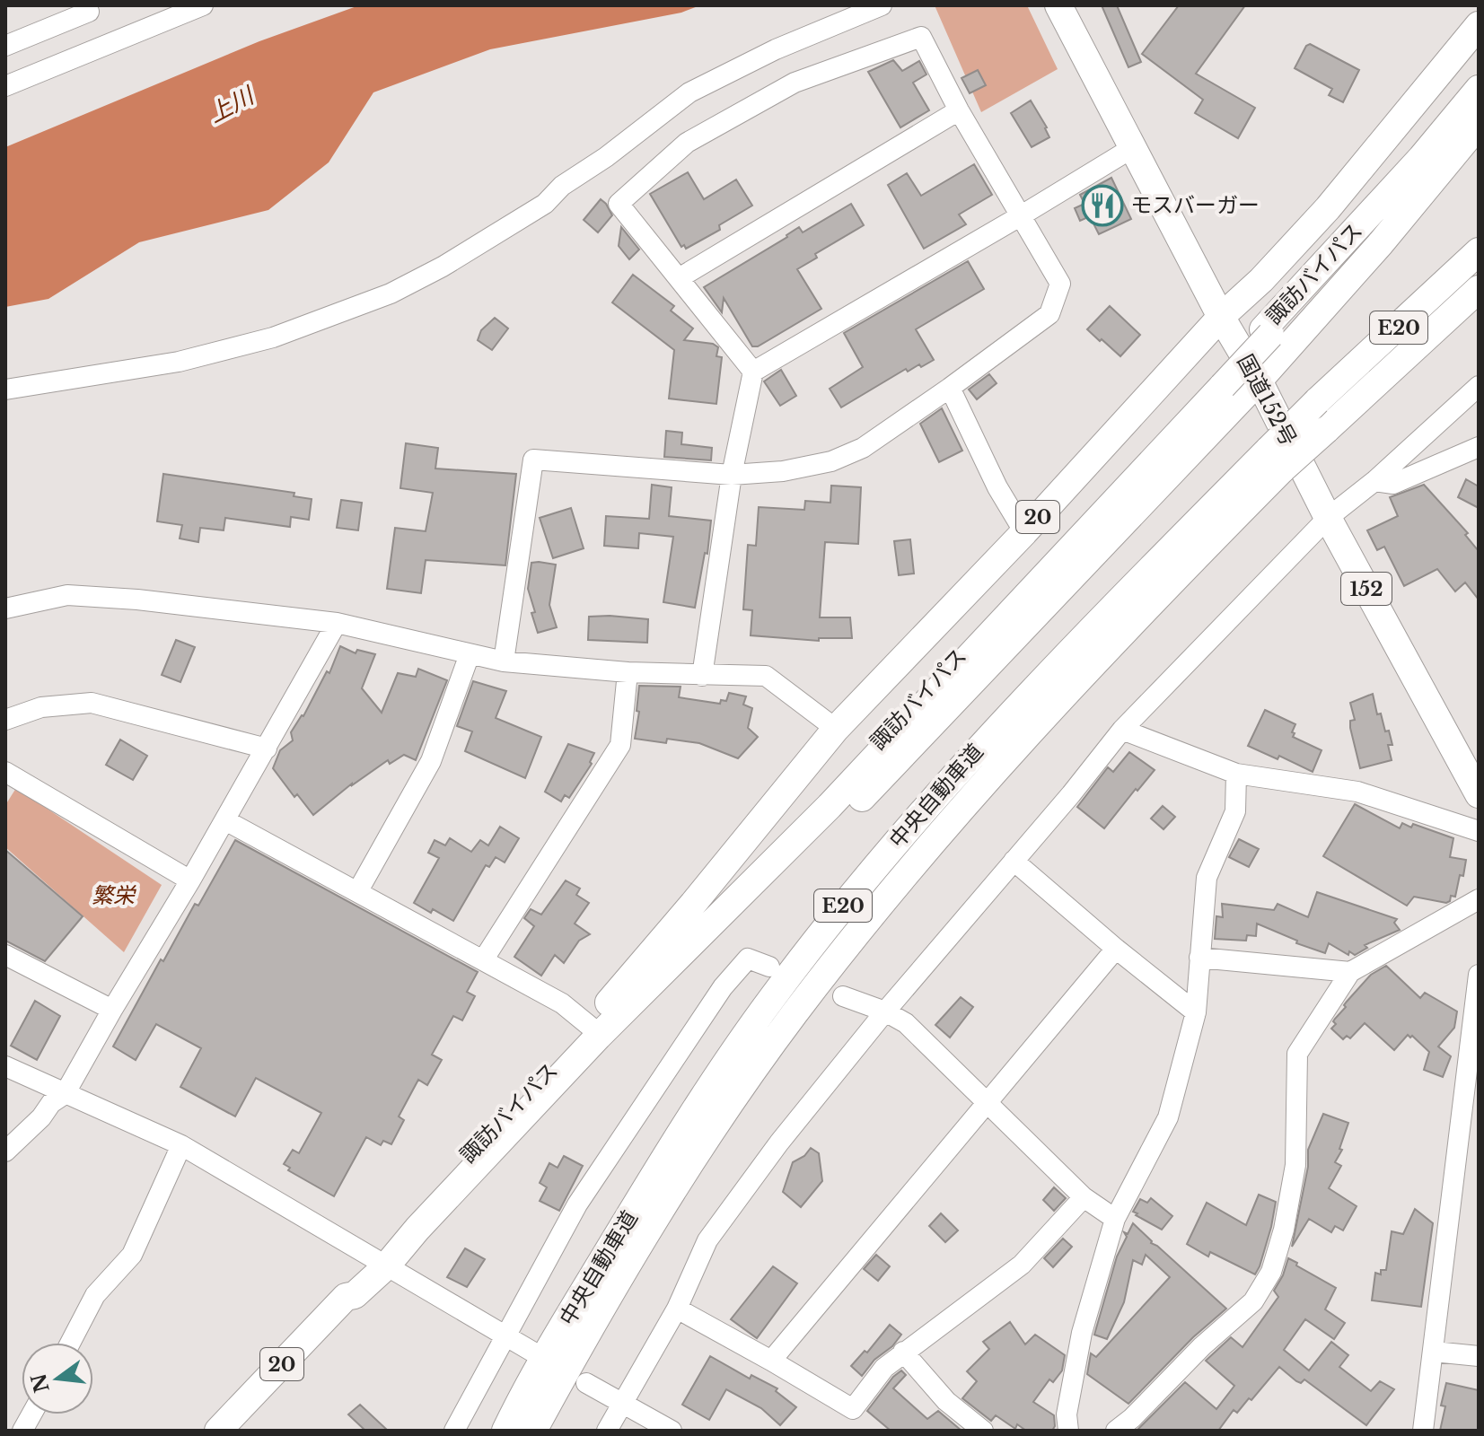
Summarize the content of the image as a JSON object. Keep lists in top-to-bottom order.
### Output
{
  "streets": {
    "highway": [
      "諏訪バイパス",
      "E20",
      "国道152号",
      "20",
      "152",
      "中央自動車道"
    ]
  },
  "crossings": [
    ["諏訪バイパス", "20"],
    ["国道152号", "20"]
  ],
  "water": ["上川"],
  "parks": ["繁栄"],
  "places": {
    "restaurant": ["モスバーガー"]
  },
  "north": "left"
}
